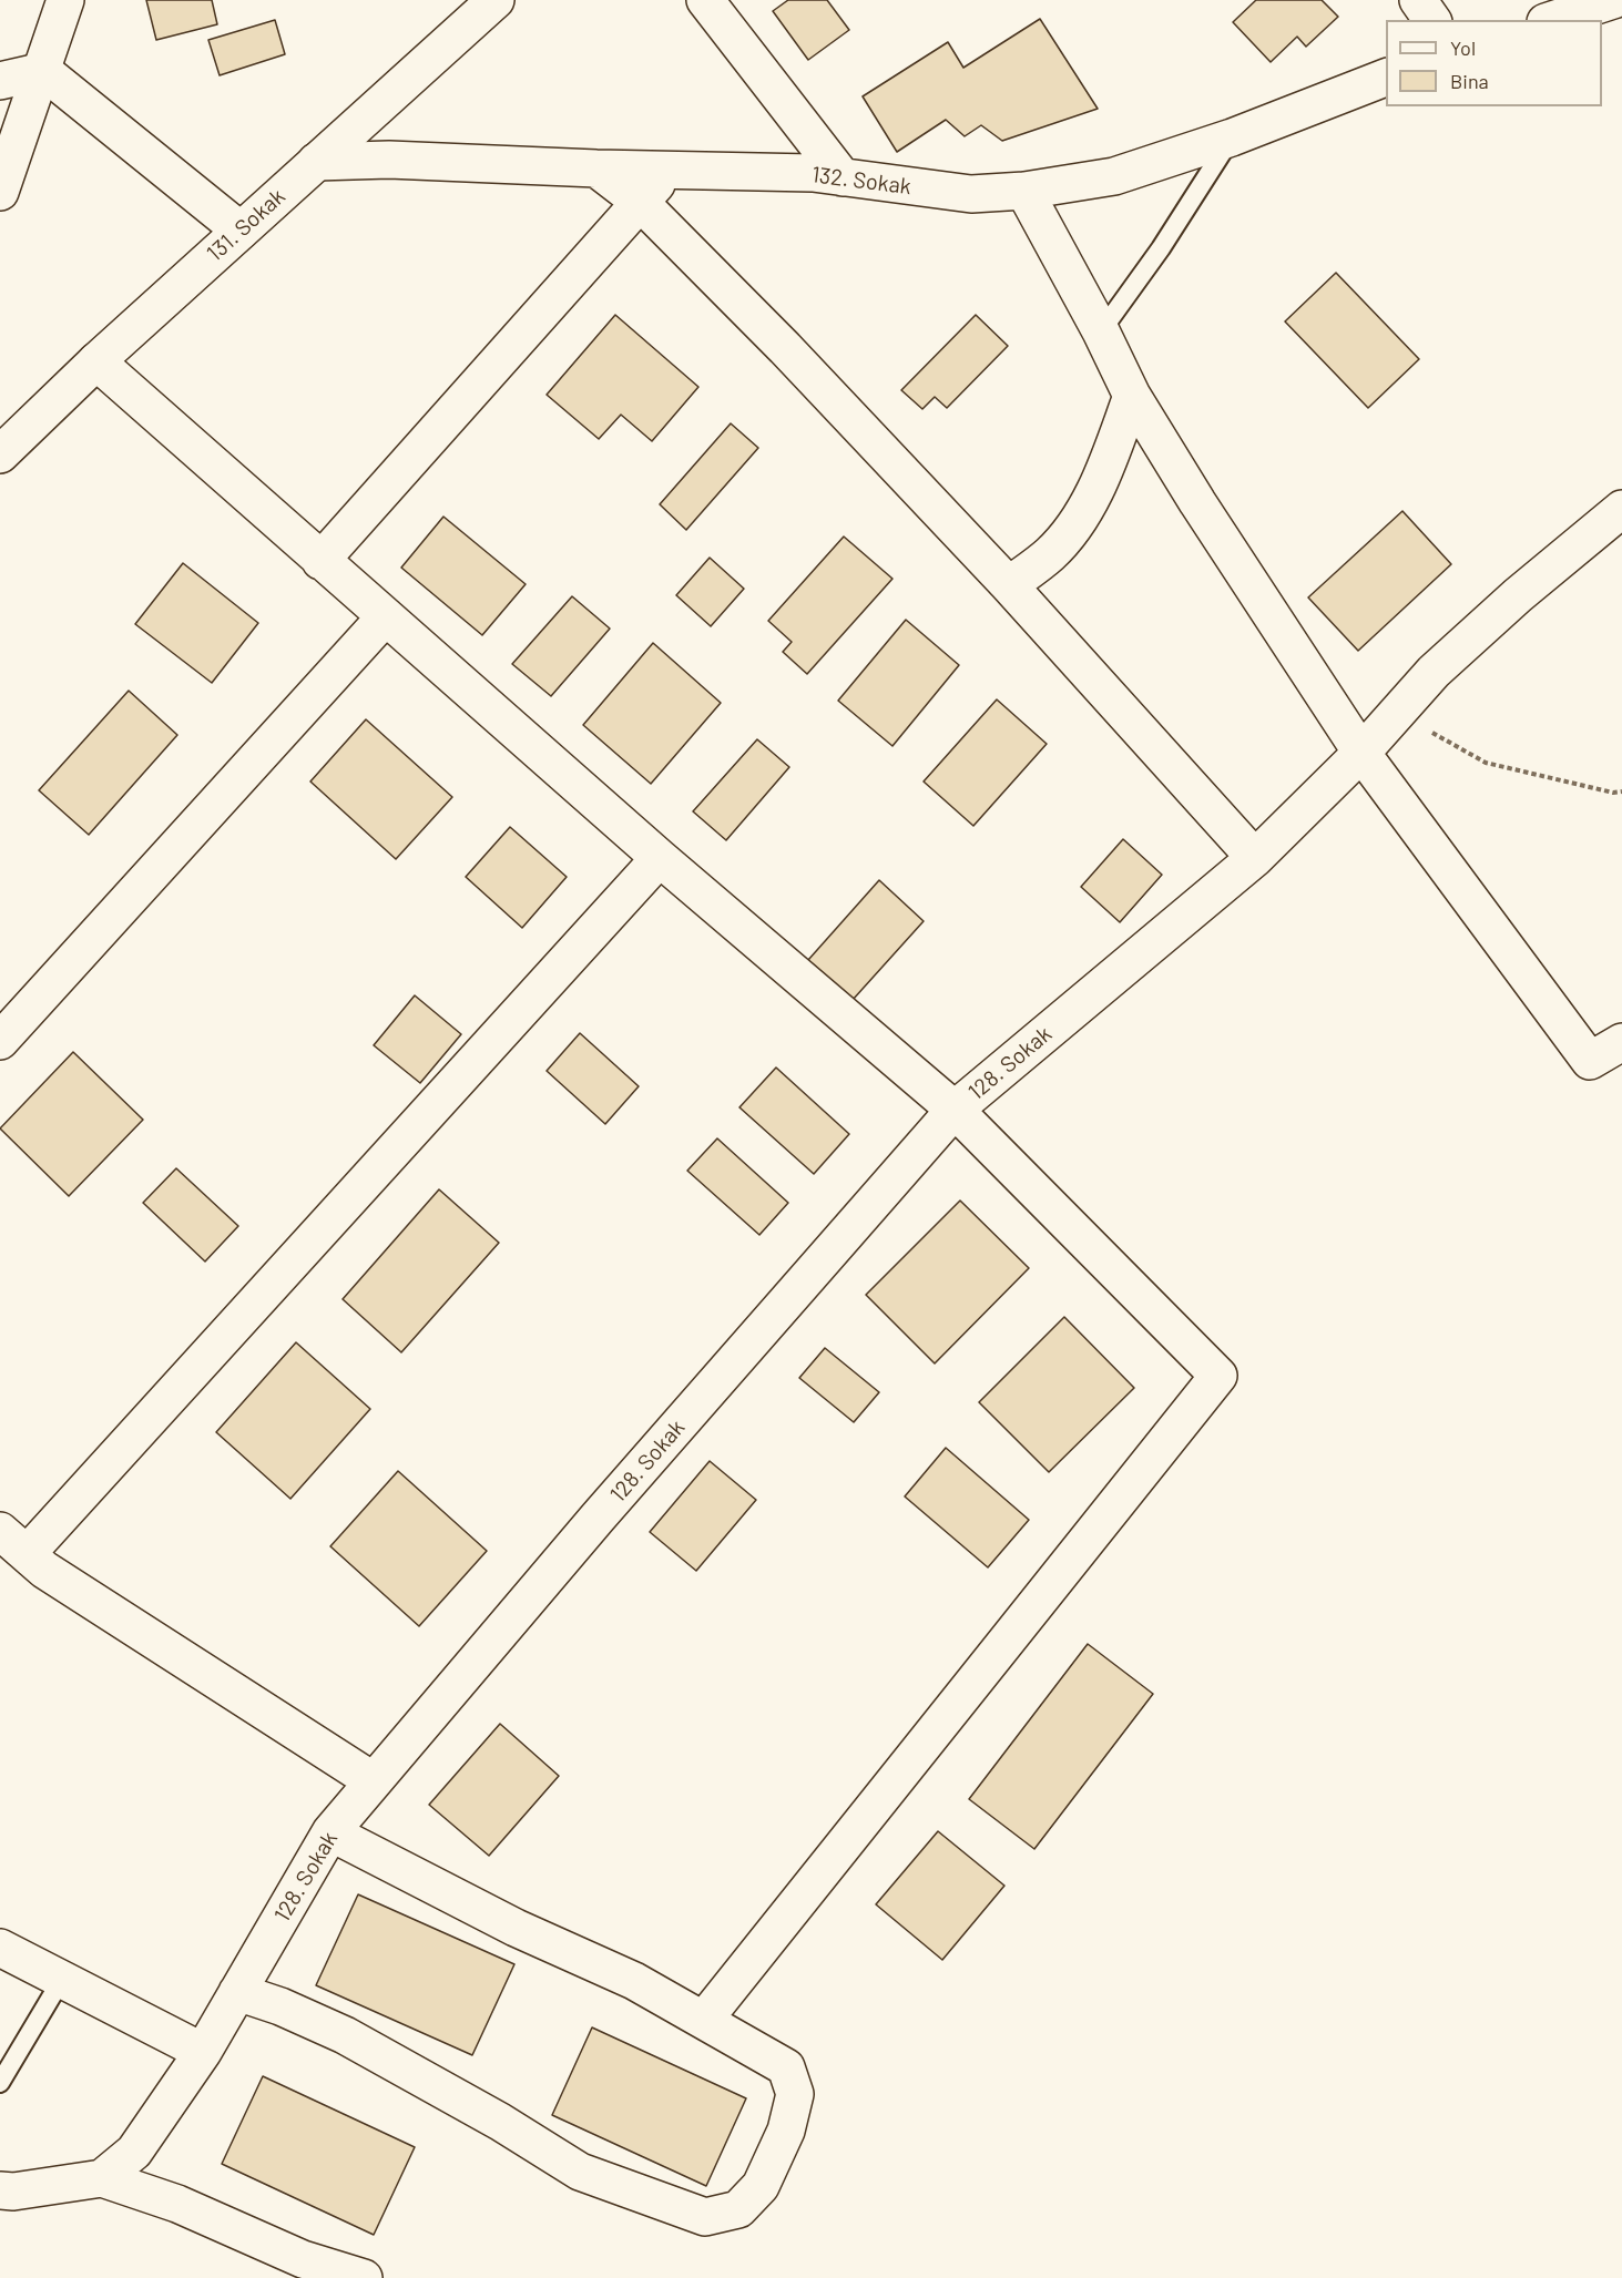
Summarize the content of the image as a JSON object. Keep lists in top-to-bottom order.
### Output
{
  "streets": {
    "street": ["132. Sokak", "131. Sokak", "128. Sokak"]
  },
  "crossings": [
    ["132. Sokak", "131. Sokak"]
  ],
  "legend": ["Yol", "Bina"]
}
